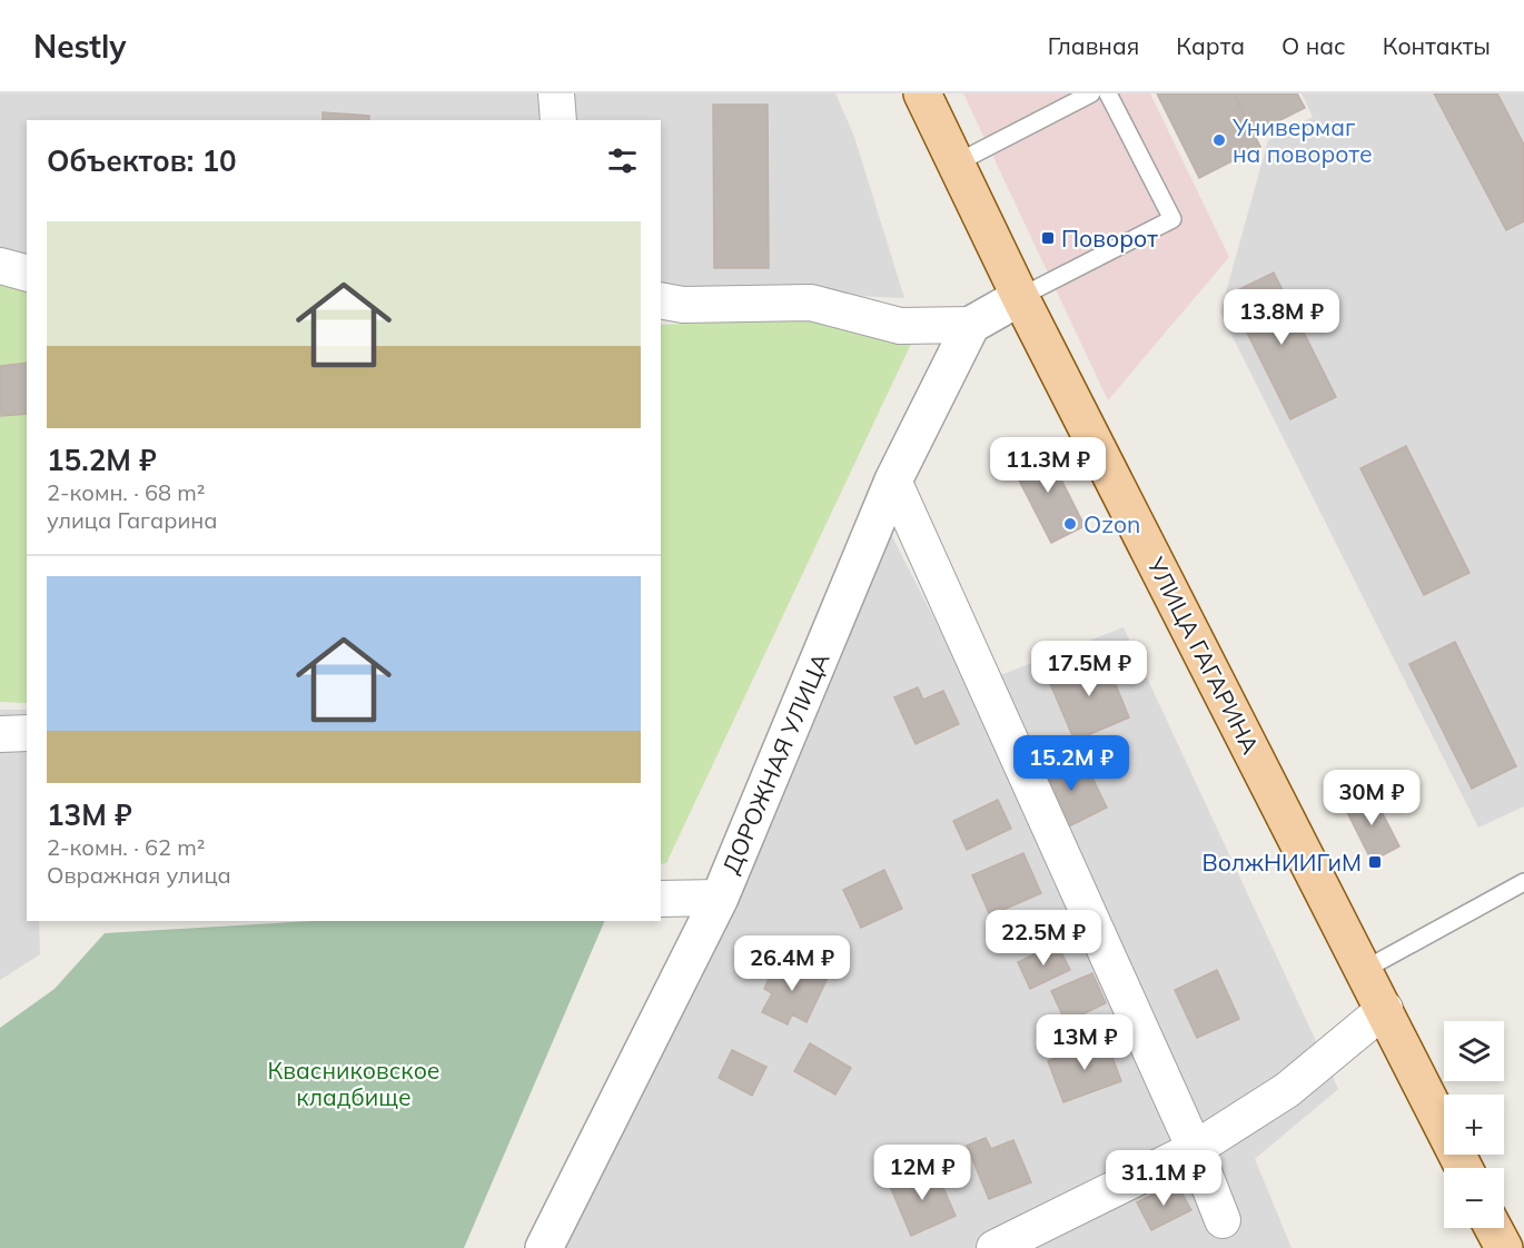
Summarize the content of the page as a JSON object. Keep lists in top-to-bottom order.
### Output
{
  "streets": {
    "main road": ["УЛИЦА ГАГАРИНА"],
    "street": ["ДОРОЖНАЯ УЛИЦА"]
  },
  "parks": ["Квасниковское кладбище"],
  "places": {
    "other": ["Универмаг на повороте", "Ozon"],
    "transit": ["Поворот", "ВолжНИИГиМ"]
  },
  "page": {
    "header": "Nestly",
    "nav": [
      "Главная",
      "Карта",
      "О нас",
      "Контакты"
    ],
    "heading": "Объектов: 10",
    "list": [
      {
        "name": "15.2M ₽",
        "note": "2-комн. · 68 m² · улица Гагарина"
      },
      {
        "name": "13M ₽",
        "note": "2-комн. · 62 m² · Овражная улица"
      }
    ],
    "price": [
      "13.8M ₽",
      "11.3M ₽",
      "17.5M ₽",
      "15.2M ₽",
      "30M ₽",
      "22.5M ₽",
      "26.4M ₽",
      "13M ₽",
      "12M ₽",
      "31.1M ₽"
    ],
    "map_buttons": ["+", "−"]
  }
}
